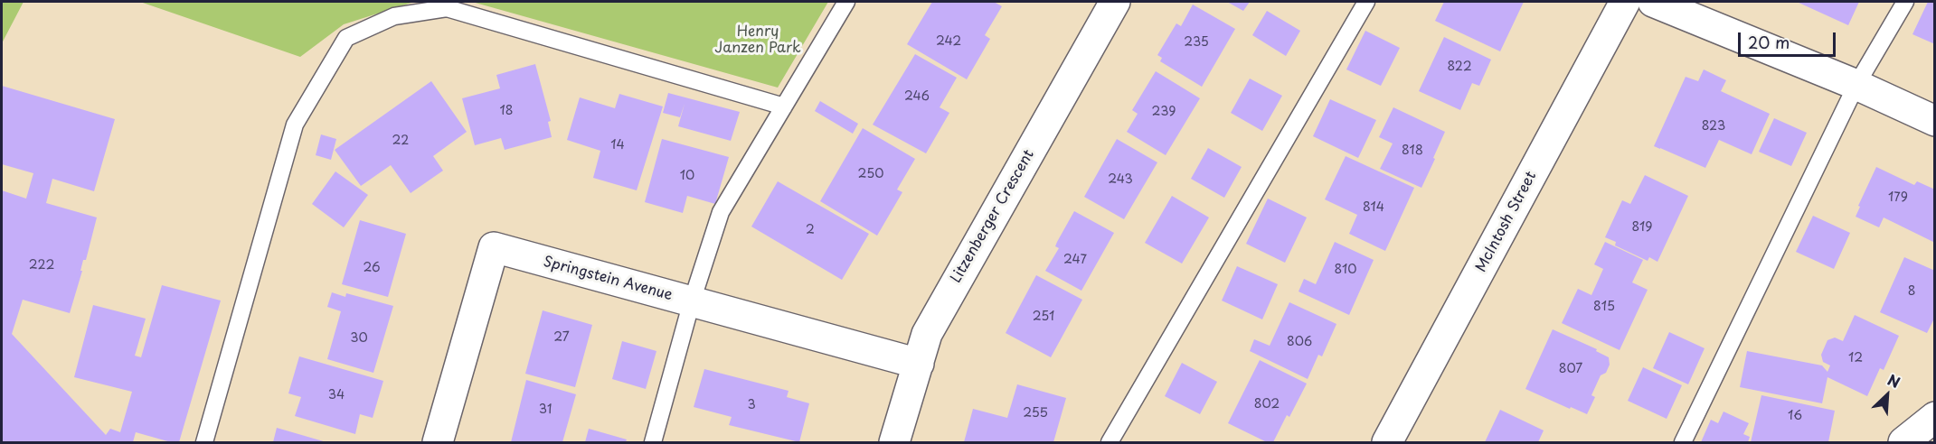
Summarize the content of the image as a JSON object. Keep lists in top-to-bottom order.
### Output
{
  "streets": {
    "street": ["Litzenberger Crescent", "McIntosh Street", "Springstein Avenue"]
  },
  "crossings": [
    ["Litzenberger Crescent", "Springstein Avenue"]
  ],
  "parks": ["Henry Janzen Park"],
  "house_numbers": [
    "242",
    "235",
    "822",
    "246",
    "18",
    "239",
    "823",
    "22",
    "14",
    "818",
    "250",
    "10",
    "243",
    "179",
    "814",
    "819",
    "2",
    "247",
    "222",
    "26",
    "810",
    "8",
    "815",
    "251",
    "27",
    "30",
    "806",
    "12",
    "807",
    "34",
    "802",
    "3",
    "31",
    "255",
    "16"
  ],
  "scale_bar": "20 m",
  "north": "top right"
}
